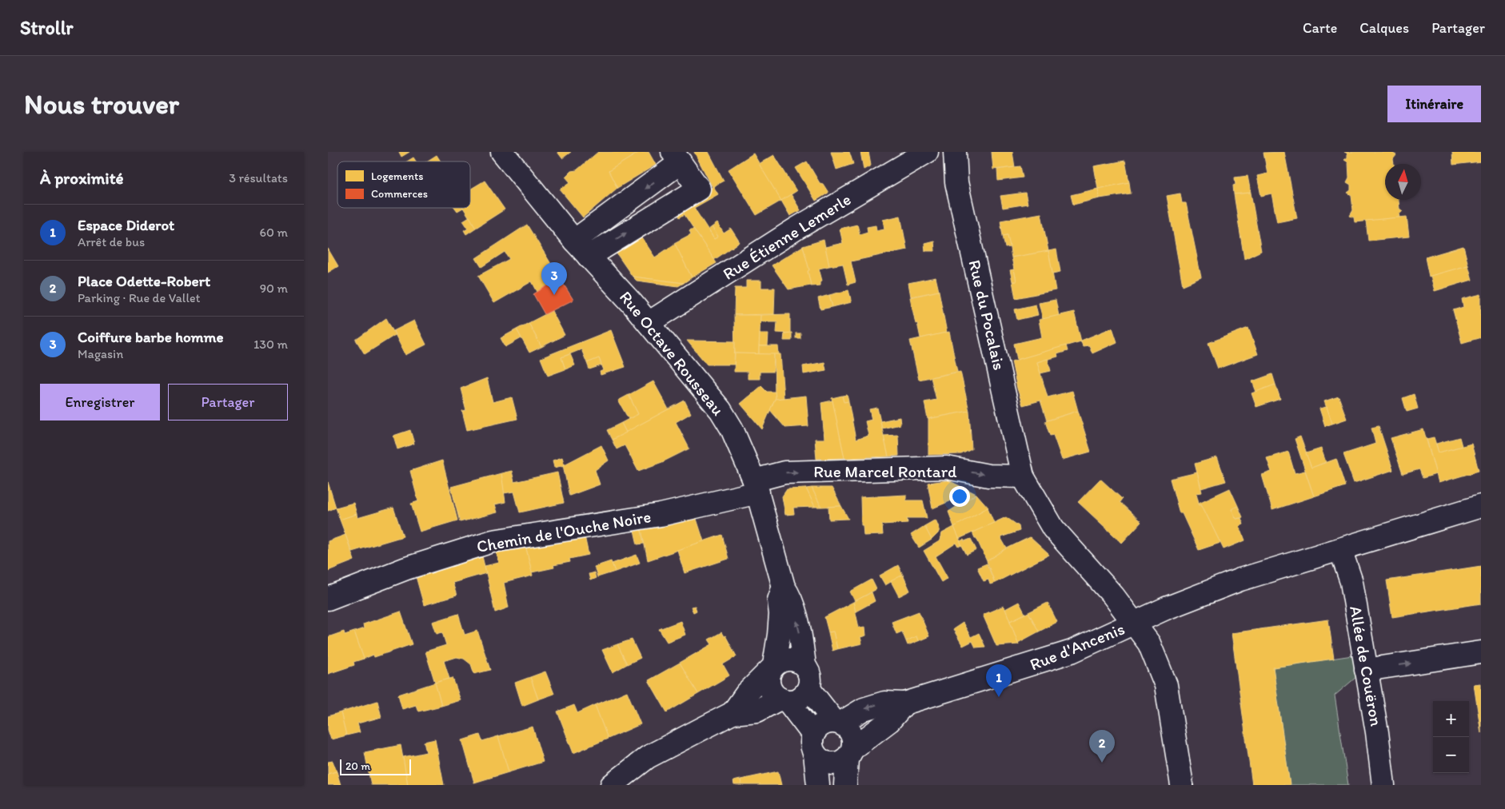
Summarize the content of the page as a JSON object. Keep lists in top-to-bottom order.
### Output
{
  "streets": {
    "street": [
      "Rue Étienne Lemerle",
      "Rue du Pocalais",
      "Rue Octave Rousseau",
      "Rue Marcel Rontard",
      "Chemin de l'Ouche Noire",
      "Rue d'Ancenis",
      "Allée de Couëron"
    ]
  },
  "crossings": [
    ["Rue Étienne Lemerle", "Rue Octave Rousseau"],
    ["Rue du Pocalais", "Rue Marcel Rontard"],
    ["Rue Octave Rousseau", "Rue Marcel Rontard"],
    ["Rue Octave Rousseau", "Chemin de l'Ouche Noire"],
    ["Rue Marcel Rontard", "Chemin de l'Ouche Noire"],
    ["Rue d'Ancenis", "Allée de Couëron"]
  ],
  "one_way": ["Rue Marcel Rontard"],
  "legend": ["Logements", "Commerces"],
  "scale_bar": "20 m",
  "north": "top",
  "page": {
    "header": "Strollr",
    "nav": ["Carte", "Calques", "Partager"],
    "buttons": [
      "Itinéraire",
      ["Enregistrer", "Partager"]
    ],
    "title": "Nous trouver",
    "heading": ["À proximité", "3 résultats"],
    "list": [
      {
        "mark": "1",
        "name": "Espace Diderot",
        "note": "Arrêt de bus",
        "value": "60 m"
      },
      {
        "mark": "2",
        "name": "Place Odette-Robert",
        "note": "Parking · Rue de Vallet",
        "value": "90 m"
      },
      {
        "mark": "3",
        "name": "Coiffure barbe homme",
        "note": "Magasin",
        "value": "130 m"
      }
    ],
    "pins": ["3", "1", "2"],
    "map_buttons": ["+", "−"],
    "scale": "20 m"
  }
}
